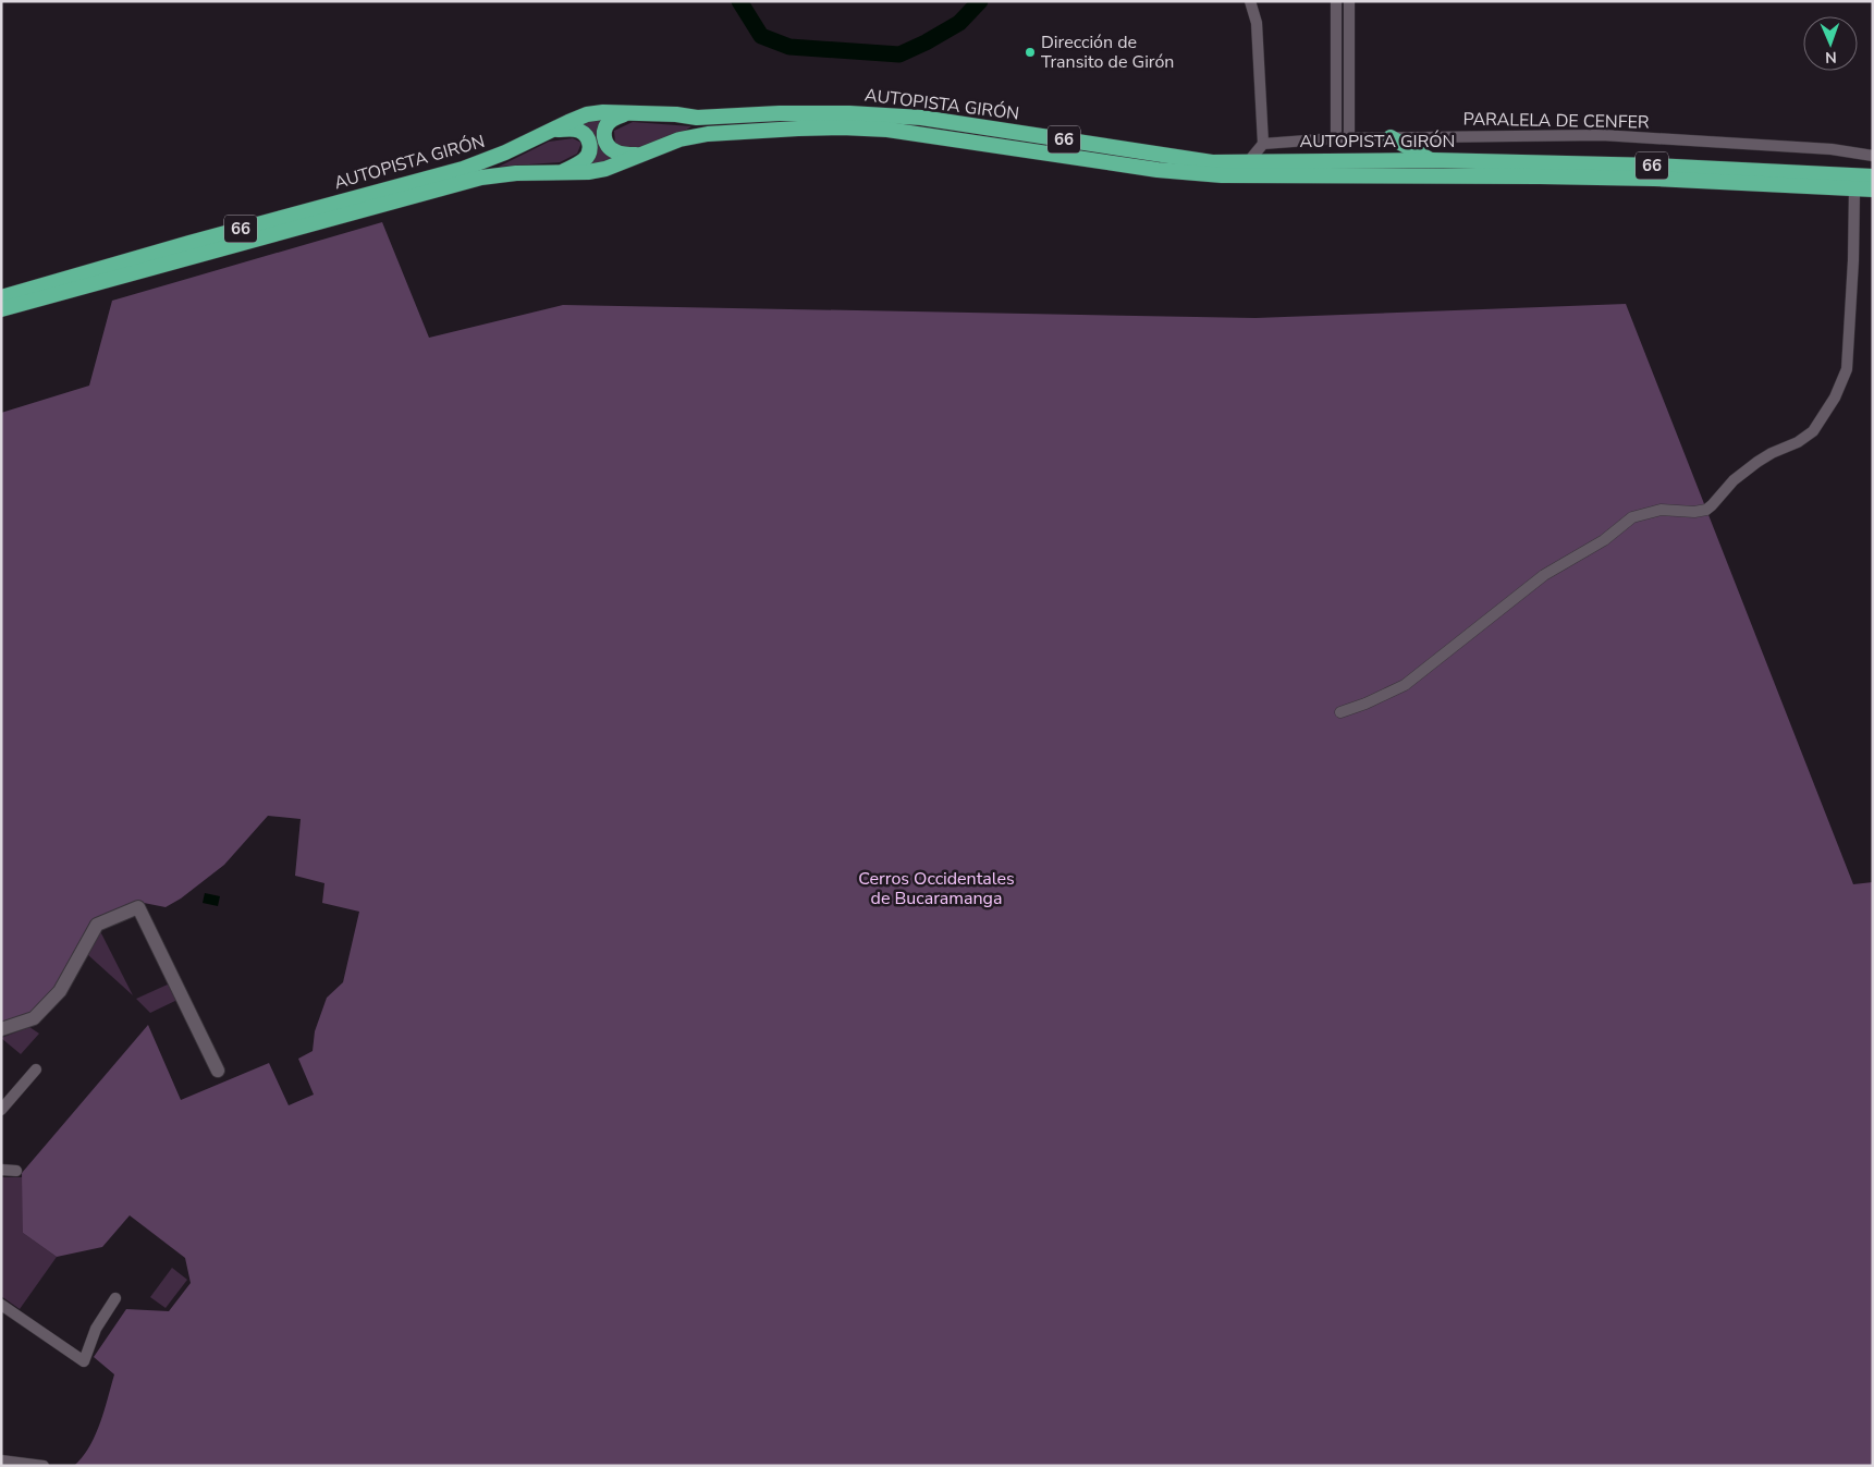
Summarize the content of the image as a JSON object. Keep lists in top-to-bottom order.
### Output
{
  "streets": {
    "highway": ["AUTOPISTA GIRÓN", "66"],
    "street": ["PARALELA DE CENFER"]
  },
  "parks": ["Cerros Occidentales de Bucaramanga"],
  "places": ["Dirección de Transito de Girón"],
  "north": "bottom"
}
